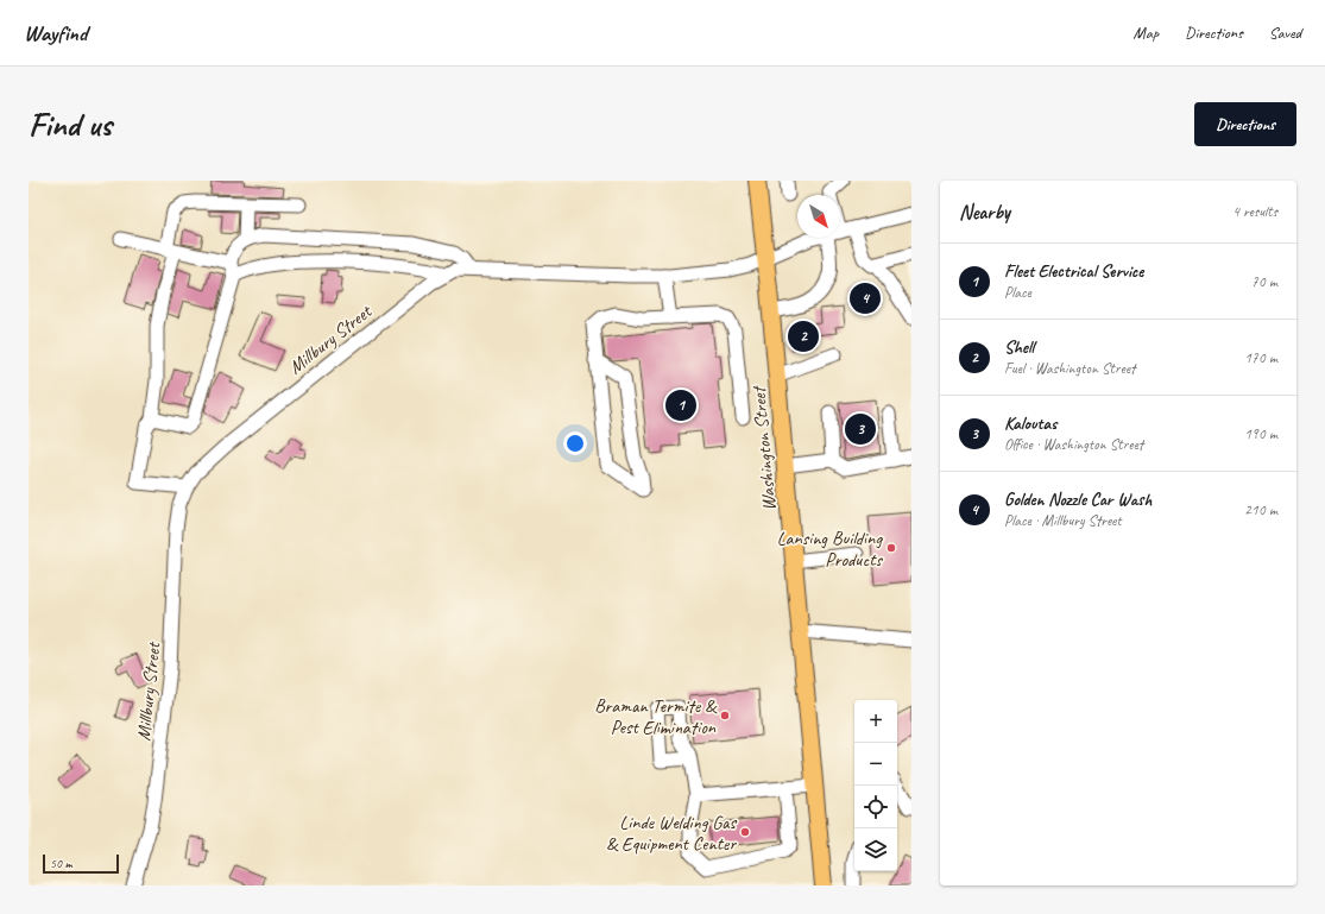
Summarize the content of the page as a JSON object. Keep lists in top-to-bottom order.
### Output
{
  "streets": {
    "main road": ["Washington Street"],
    "street": ["Millbury Street"]
  },
  "crossings": [
    ["Millbury Street", "Washington Street"]
  ],
  "places": ["Lansing Building Products", "Braman Termite & Pest Elimination", "Linde Welding Gas & Equipment Center"],
  "scale_bar": "50 m",
  "north": "bottom right",
  "page": {
    "header": "Wayfind",
    "nav": ["Map", "Directions", "Saved"],
    "buttons": "Directions",
    "title": "Find us",
    "heading": ["Nearby", "4 results"],
    "list": [
      {
        "mark": "1",
        "name": "Fleet Electrical Service",
        "note": "Place",
        "value": "70 m"
      },
      {
        "mark": "2",
        "name": "Shell",
        "note": "Fuel · Washington Street",
        "value": "170 m"
      },
      {
        "mark": "3",
        "name": "Kaloutas",
        "note": "Office · Washington Street",
        "value": "190 m"
      },
      {
        "mark": "4",
        "name": "Golden Nozzle Car Wash",
        "note": "Place · Millbury Street",
        "value": "210 m"
      }
    ],
    "pins": [
      "4",
      "2",
      "1",
      "3"
    ],
    "map_buttons": ["+", "−"],
    "scale": "50 m"
  }
}
